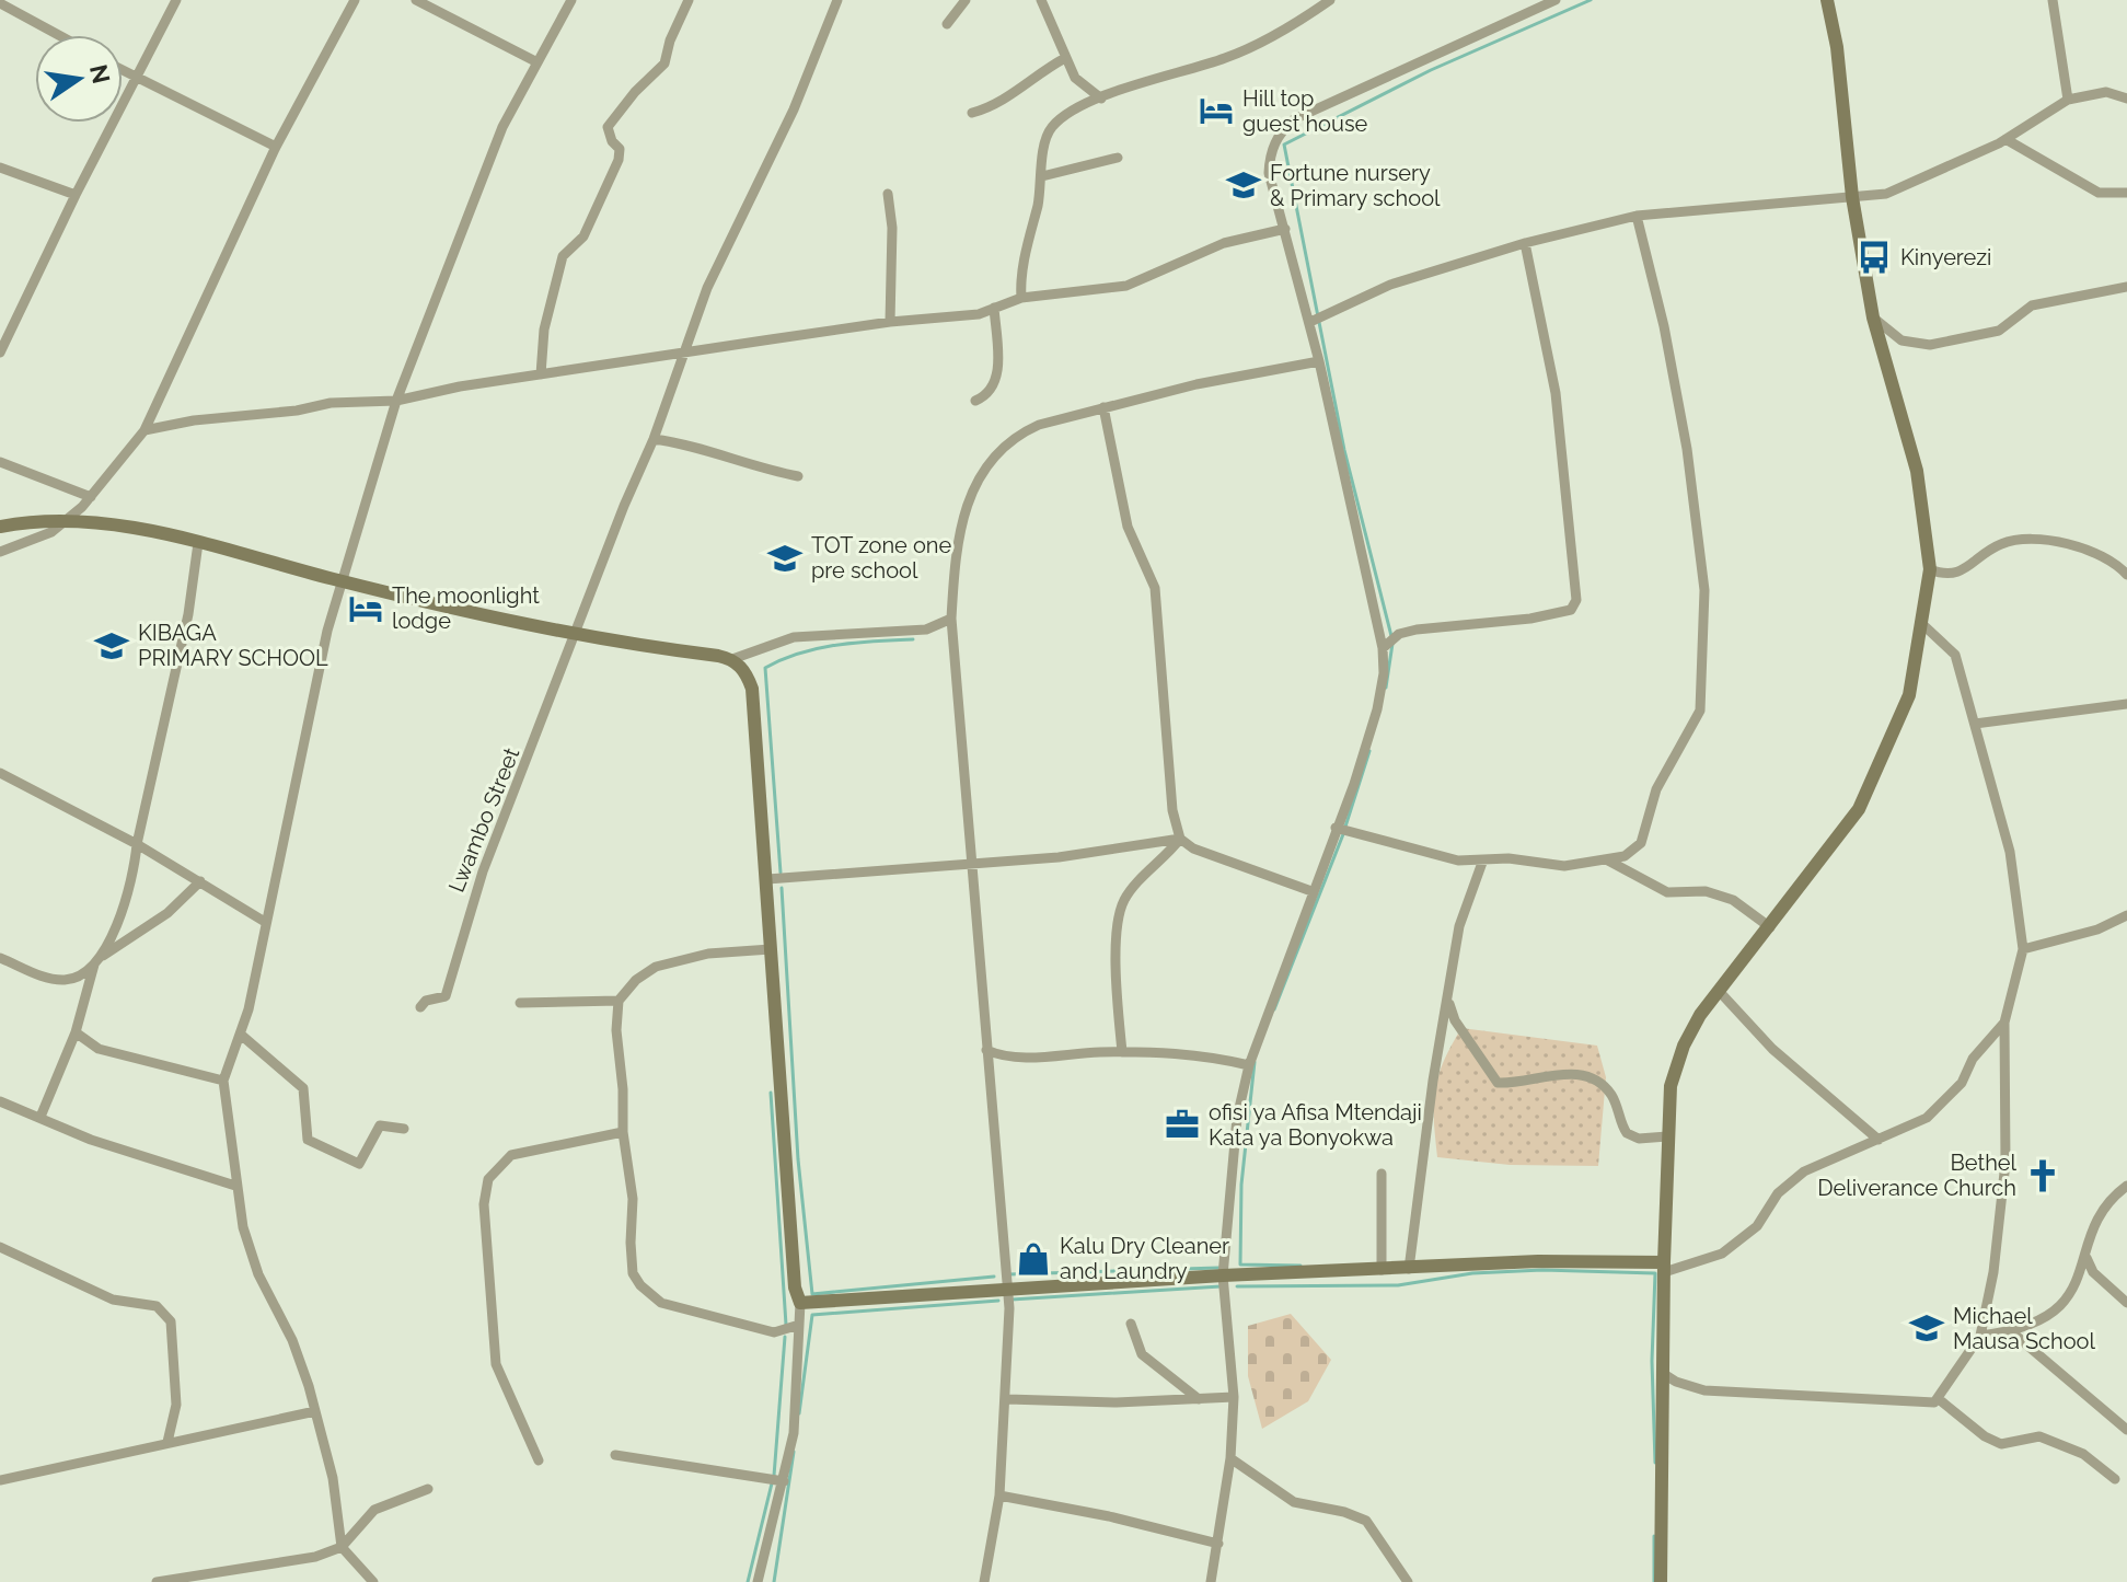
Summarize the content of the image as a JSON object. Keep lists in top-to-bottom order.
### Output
{
  "streets": {
    "street": ["Lwambo Street"]
  },
  "places": {
    "hotel": ["Hill top guest house", "The moonlight lodge"],
    "school or university": [
      "Fortune nursery & Primary school",
      "TOT zone one pre school",
      "KIBAGA PRIMARY SCHOOL",
      "Michael Mausa School"
    ],
    "bus stop": ["Kinyerezi"],
    "office": ["ofisi ya Afisa Mtendaji Kata ya Bonyokwa"],
    "church": ["Bethel Deliverance Church"],
    "shop": ["Kalu Dry Cleaner and Laundry"]
  },
  "north": "right"
}
